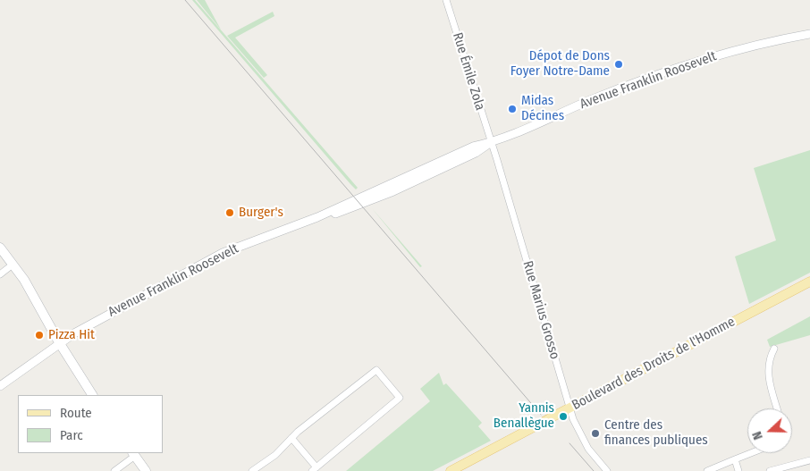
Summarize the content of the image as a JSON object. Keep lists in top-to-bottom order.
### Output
{
  "streets": {
    "main road": ["Boulevard des Droits de l'Homme"],
    "street": ["Rue Émile Zola", "Avenue Franklin Roosevelt", "Rue Marius Grosso"]
  },
  "crossings": [
    ["Rue Émile Zola", "Avenue Franklin Roosevelt"],
    ["Rue Émile Zola", "Rue Marius Grosso"],
    ["Avenue Franklin Roosevelt", "Rue Marius Grosso"],
    ["Rue Marius Grosso", "Boulevard des Droits de l'Homme"]
  ],
  "places": [
    "Dépot de Dons Foyer Notre-Dame",
    "Midas Décines",
    "Burger's",
    "Pizza Hit",
    "Yannis Benallègue",
    "Centre des finances publiques"
  ],
  "legend": ["Route", "Parc"],
  "north": "left"
}
